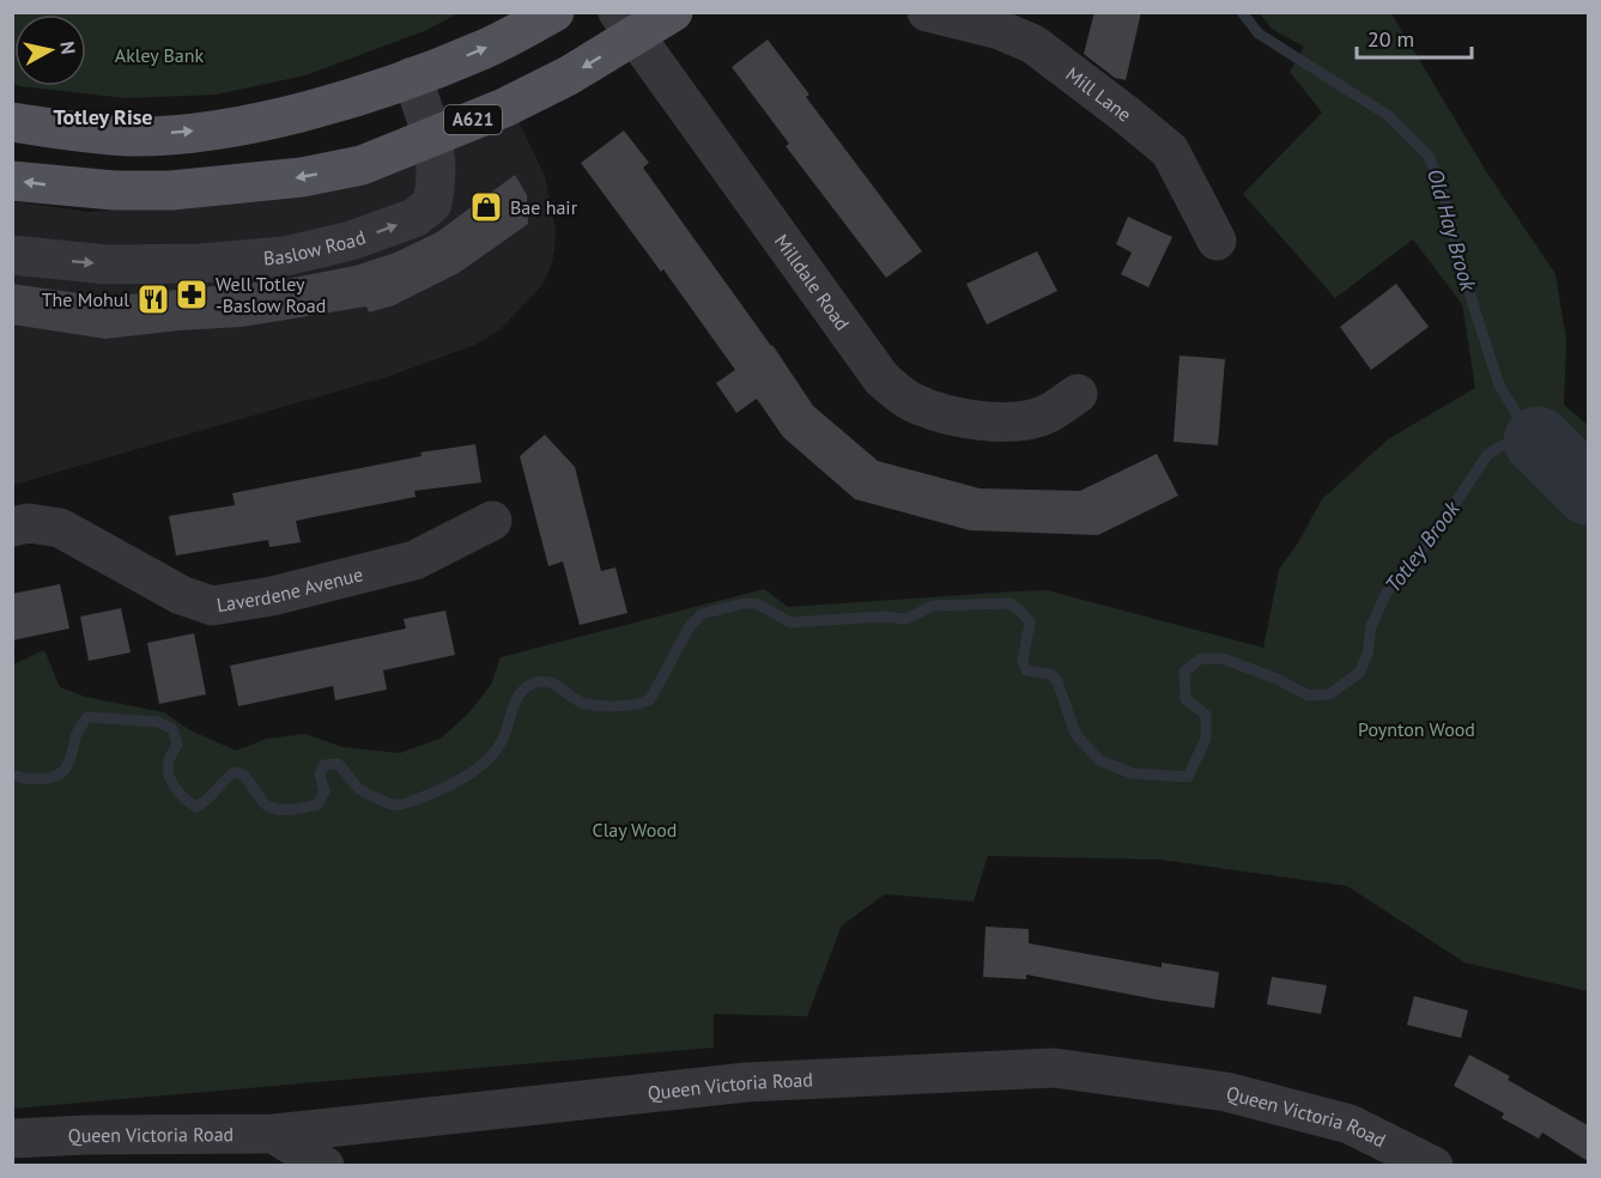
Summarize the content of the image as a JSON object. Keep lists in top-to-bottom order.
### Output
{
  "streets": {
    "main road": ["A621"],
    "street": [
      "Mill Lane",
      "Baslow Road",
      "Milldale Road",
      "Laverdene Avenue",
      "Queen Victoria Road"
    ]
  },
  "crossings": [
    ["A621", "Baslow Road"],
    ["A621", "Milldale Road"]
  ],
  "one_way": ["Baslow Road"],
  "districts": ["Totley Rise"],
  "water": ["Old Hay Brook", "Totley Brook"],
  "parks": ["Akley Bank", "Poynton Wood", "Clay Wood"],
  "places": {
    "shop": ["Bae hair"],
    "pharmacy": ["Well Totley -Baslow Road"],
    "restaurant": ["The Mohul"]
  },
  "scale_bar": "20 m",
  "north": "right"
}
